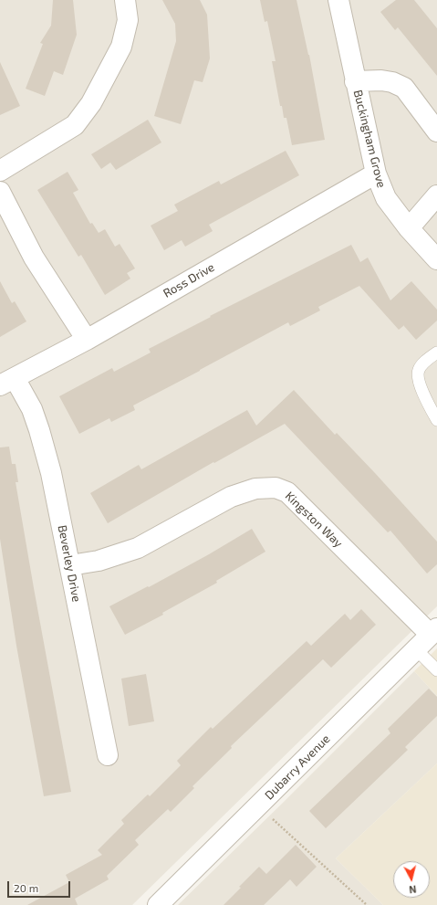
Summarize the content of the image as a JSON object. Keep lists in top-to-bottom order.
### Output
{
  "streets": {
    "street": [
      "Buckingham Grove",
      "Ross Drive",
      "Kingston Way",
      "Beverley Drive",
      "Dubarry Avenue"
    ]
  },
  "crossings": [
    ["Buckingham Grove", "Ross Drive"],
    ["Ross Drive", "Beverley Drive"],
    ["Kingston Way", "Beverley Drive"],
    ["Kingston Way", "Dubarry Avenue"]
  ],
  "scale_bar": "20 m",
  "north": "bottom"
}
